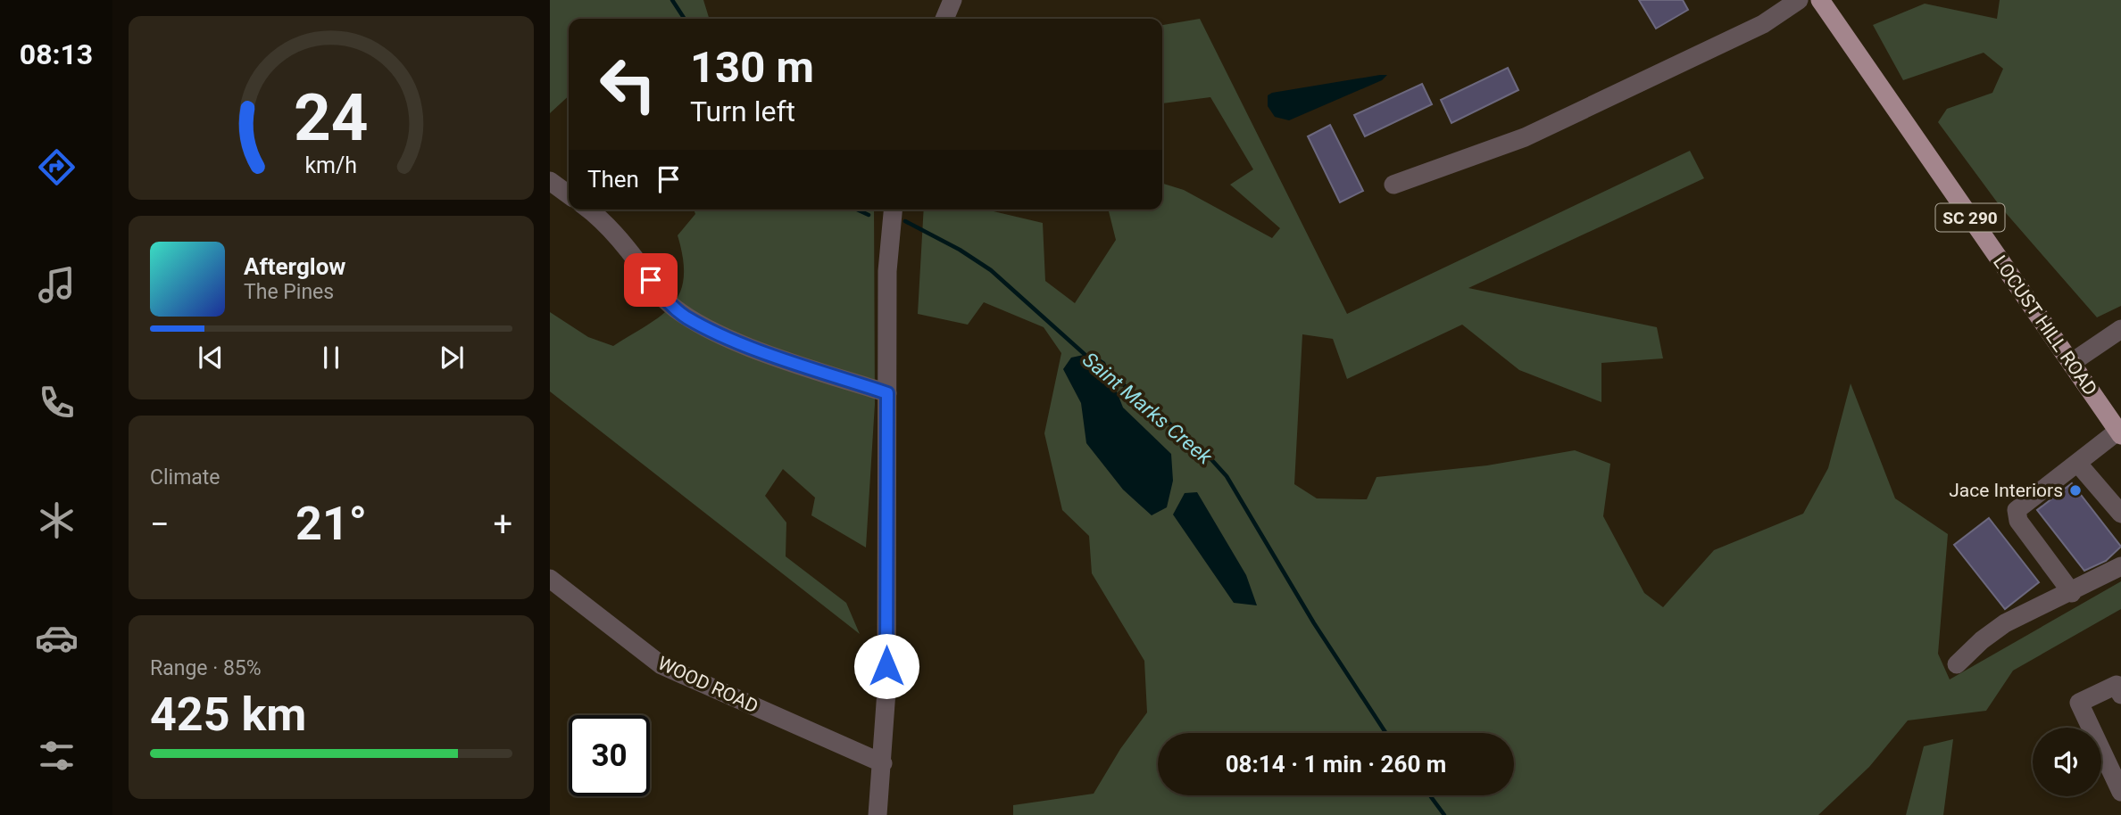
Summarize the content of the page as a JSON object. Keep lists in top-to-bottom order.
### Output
{
  "streets": {
    "main road": ["SC 290", "LOCUST HILL ROAD"],
    "street": ["WOOD ROAD"]
  },
  "water": ["Saint Marks Creek"],
  "places": ["Jace Interiors"],
  "page": {
    "tabs": "08:13",
    "turn": ["130 m", "Turn left"],
    "then": "Then",
    "song": ["Afterglow", "The Pines"],
    "tile": [
      "Climate",
      ["Range · 85%", "425 km"]
    ],
    "heat": ["−", "21°", "+"],
    "limit": "30",
    "trip": "08:14 · 1 min · 260 m",
    "gauge": ["24", "km/h"]
  }
}
